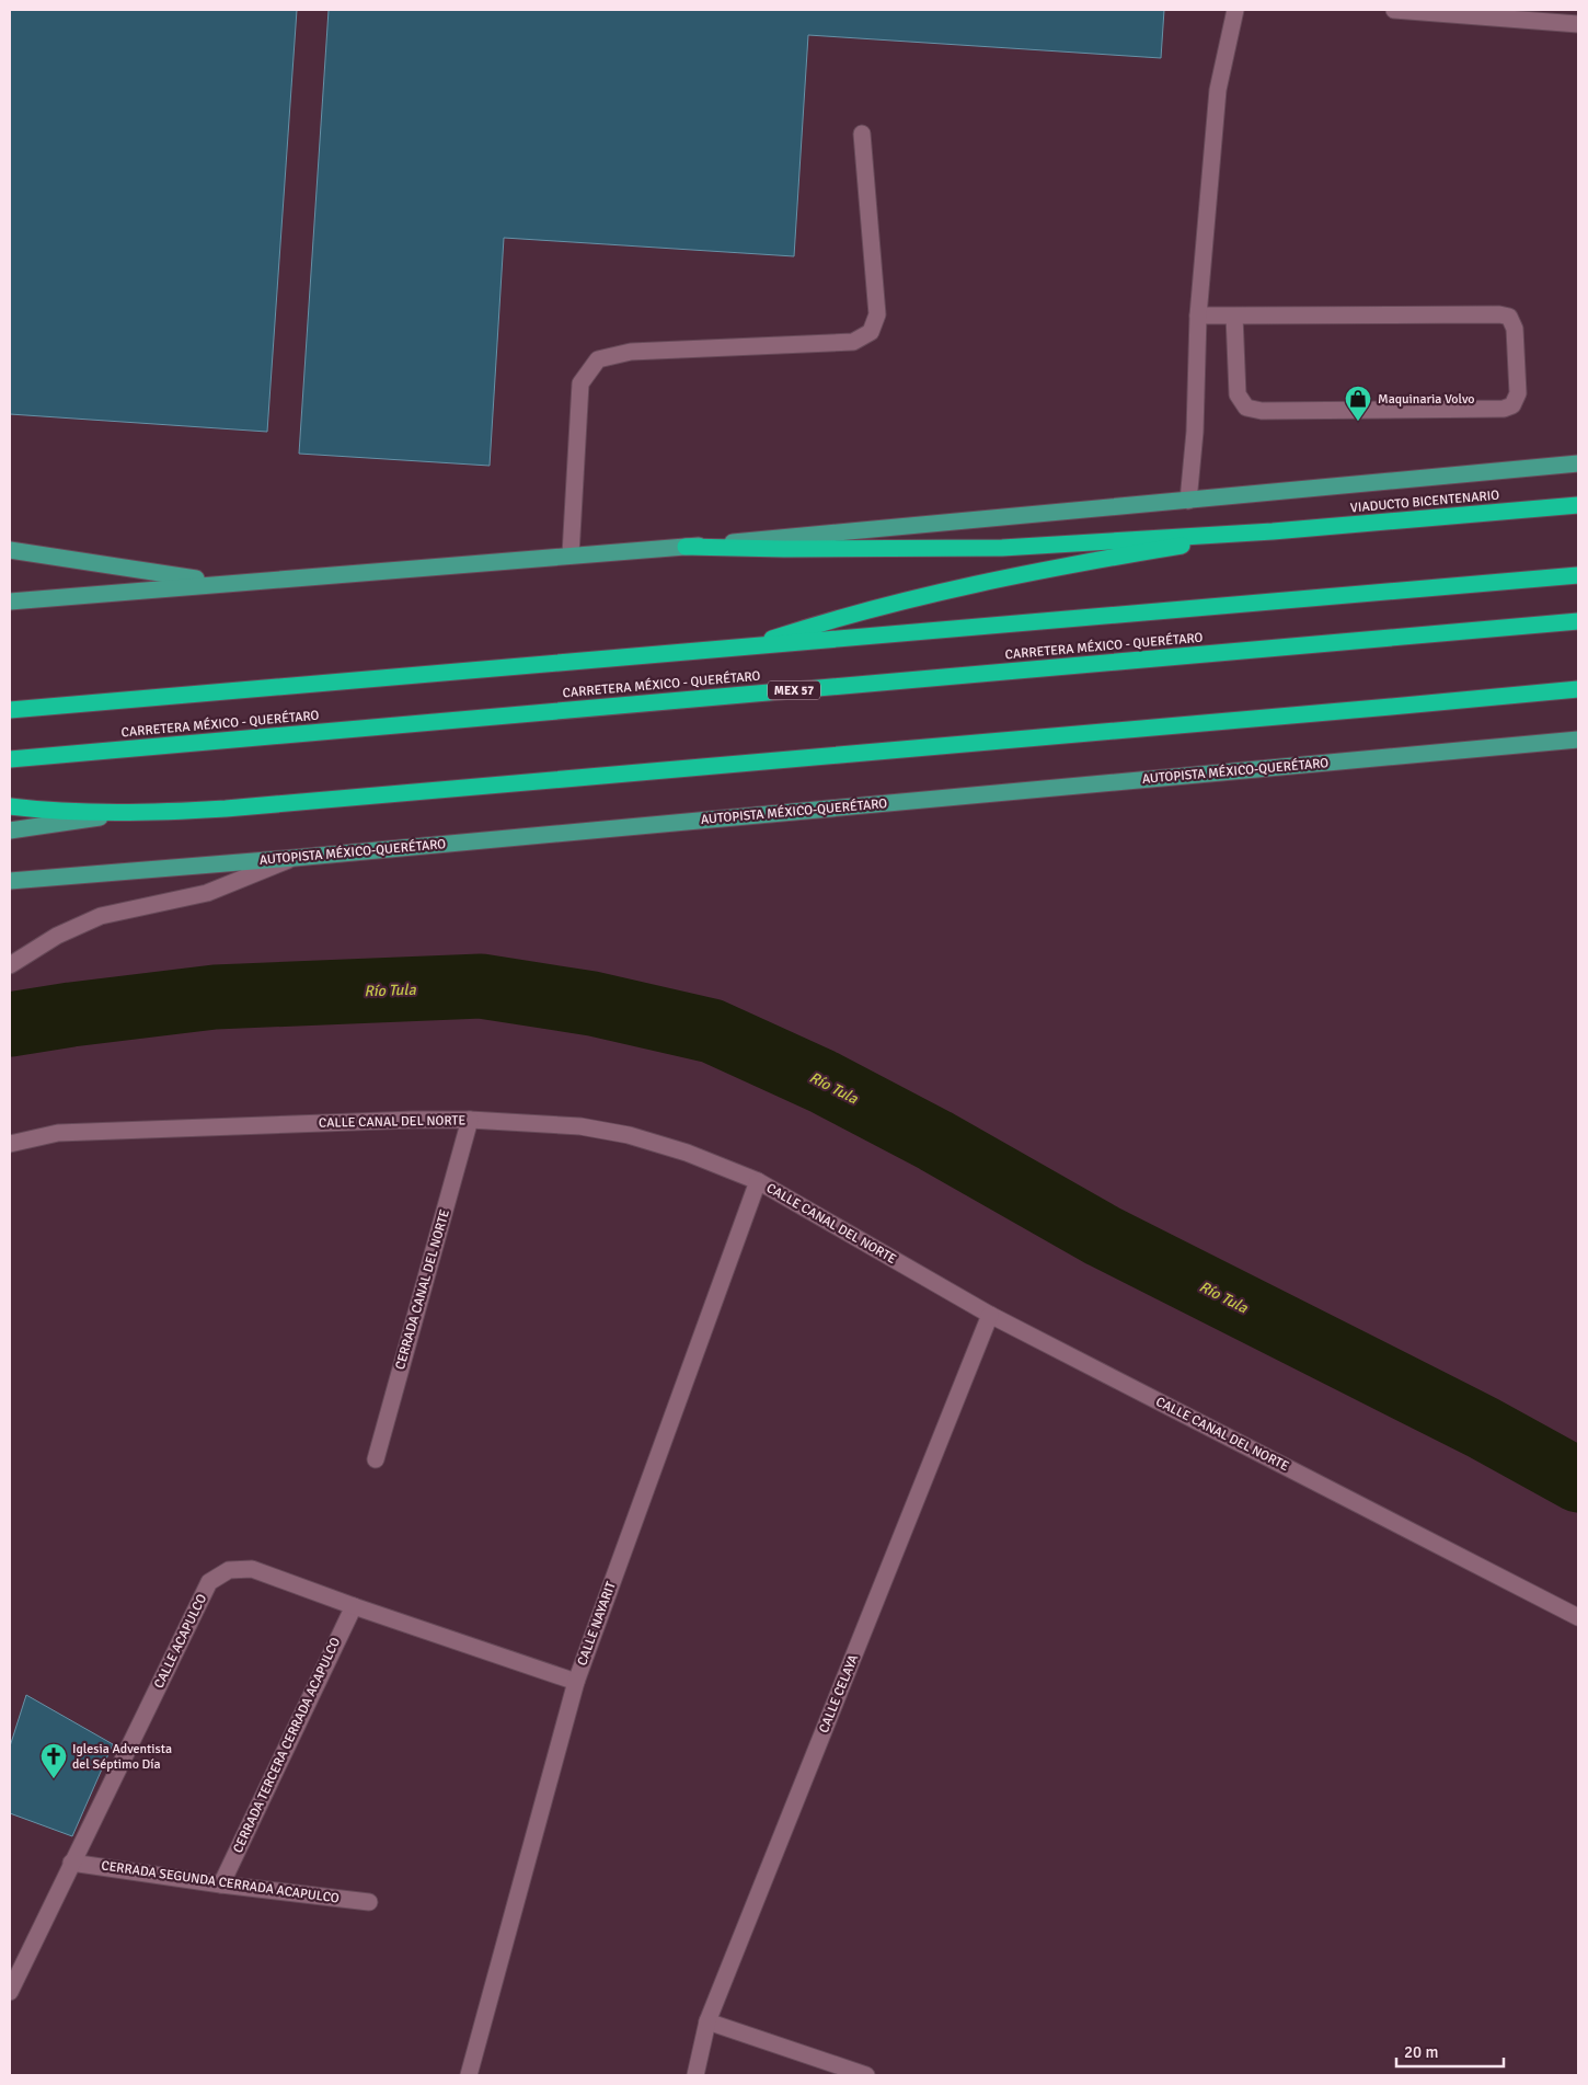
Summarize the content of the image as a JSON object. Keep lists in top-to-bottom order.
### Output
{
  "streets": {
    "highway": ["VIADUCTO BICENTENARIO", "CARRETERA MÉXICO - QUERÉTARO", "MEX 57"],
    "main road": ["AUTOPISTA MÉXICO-QUERÉTARO"],
    "street": [
      "CALLE CANAL DEL NORTE",
      "CERRADA CANAL DEL NORTE",
      "CALLE NAYARIT",
      "CALLE ACAPULCO",
      "CALLE CELAYA",
      "CERRADA TERCERA CERRADA ACAPULCO",
      "CERRADA SEGUNDA CERRADA ACAPULCO"
    ]
  },
  "crossings": [
    ["CALLE CANAL DEL NORTE", "CERRADA CANAL DEL NORTE"],
    ["CALLE CANAL DEL NORTE", "CALLE NAYARIT"],
    ["CALLE CANAL DEL NORTE", "CALLE CELAYA"],
    ["CALLE NAYARIT", "CALLE ACAPULCO"],
    ["CALLE ACAPULCO", "CERRADA TERCERA CERRADA ACAPULCO"],
    ["CALLE ACAPULCO", "CERRADA SEGUNDA CERRADA ACAPULCO"],
    ["CERRADA TERCERA CERRADA ACAPULCO", "CERRADA SEGUNDA CERRADA ACAPULCO"]
  ],
  "water": ["Río Tula"],
  "places": {
    "shop": ["Maquinaria Volvo"],
    "church": ["Iglesia Adventista del Séptimo Día"]
  },
  "scale_bar": "20 m"
}
